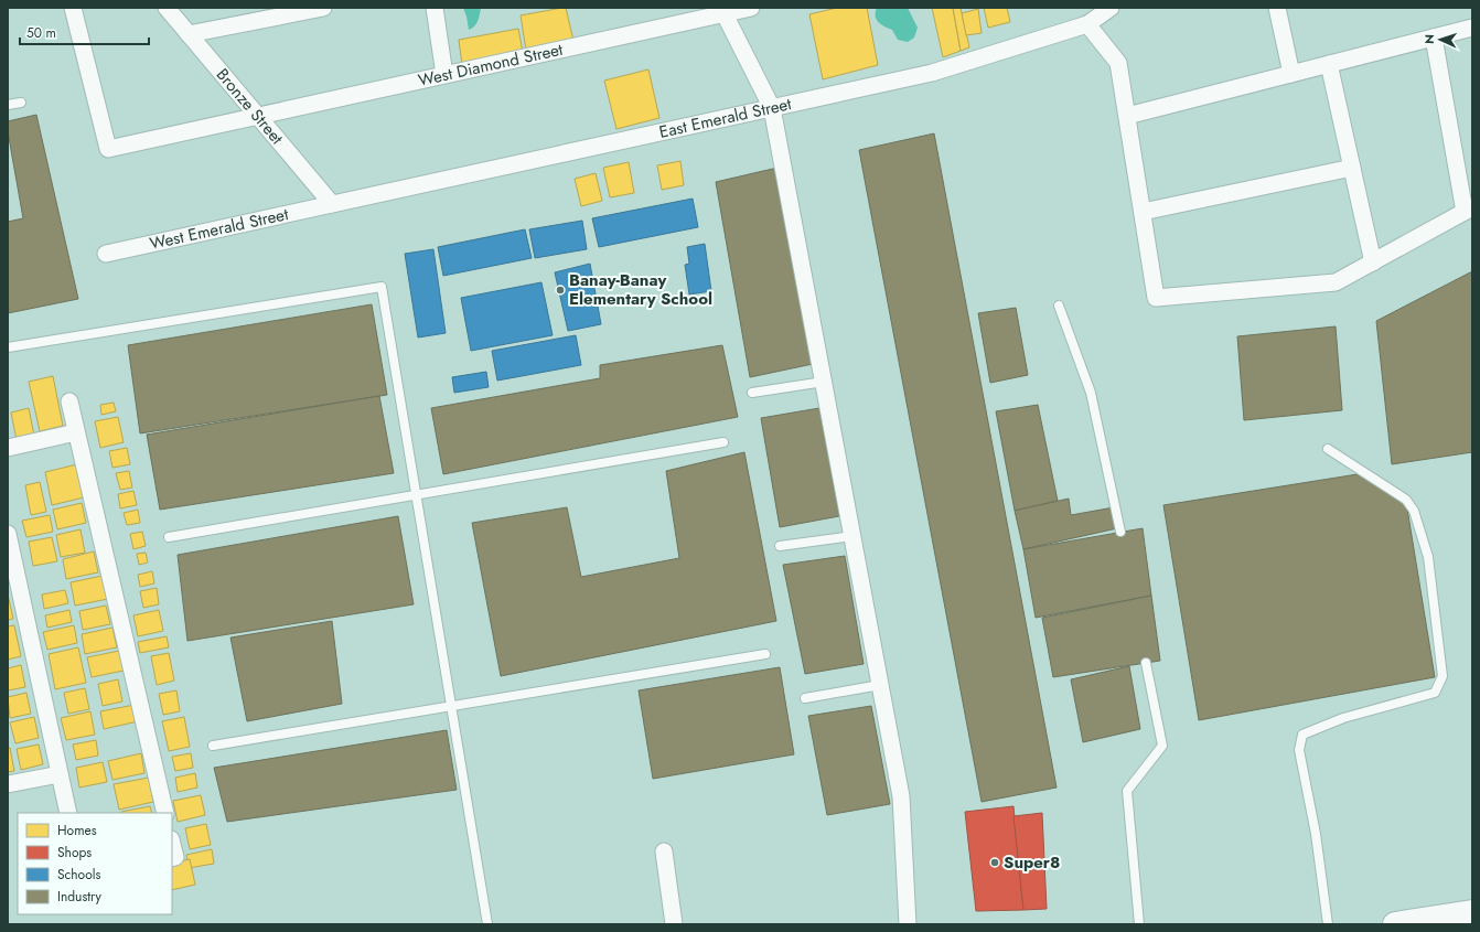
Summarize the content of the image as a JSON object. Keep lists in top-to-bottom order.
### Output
{
  "streets": {
    "street": [
      "West Diamond Street",
      "Bronze Street",
      "East Emerald Street",
      "West Emerald Street"
    ]
  },
  "crossings": [
    ["West Diamond Street", "Bronze Street"],
    ["Bronze Street", "East Emerald Street"],
    ["Bronze Street", "West Emerald Street"],
    ["East Emerald Street", "West Emerald Street"]
  ],
  "places": ["Banay-Banay Elementary School", "Super8"],
  "legend": [
    "Homes",
    "Shops",
    "Schools",
    "Industry"
  ],
  "scale_bar": "50 m",
  "north": "left"
}
